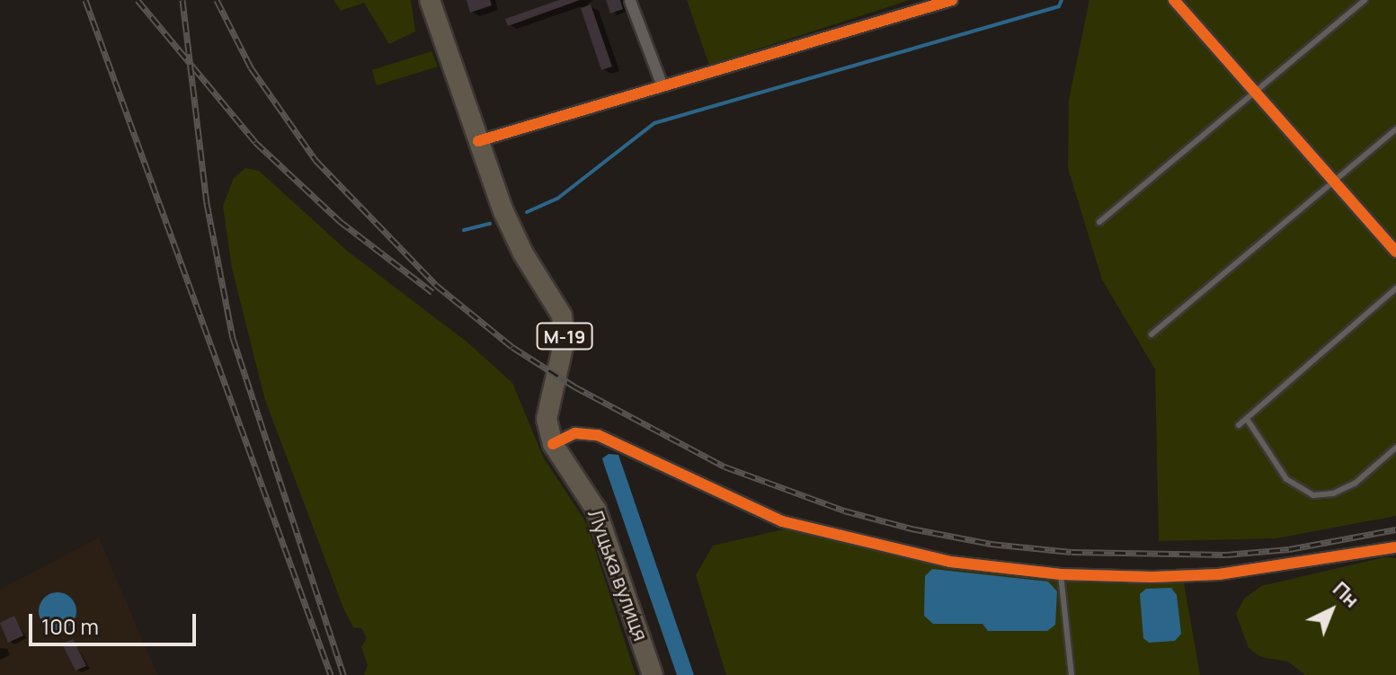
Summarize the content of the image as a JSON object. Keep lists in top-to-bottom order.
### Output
{
  "streets": {
    "highway": ["М-19", "Луцька вулиця"]
  },
  "scale_bar": "100 m",
  "north": "top right"
}
